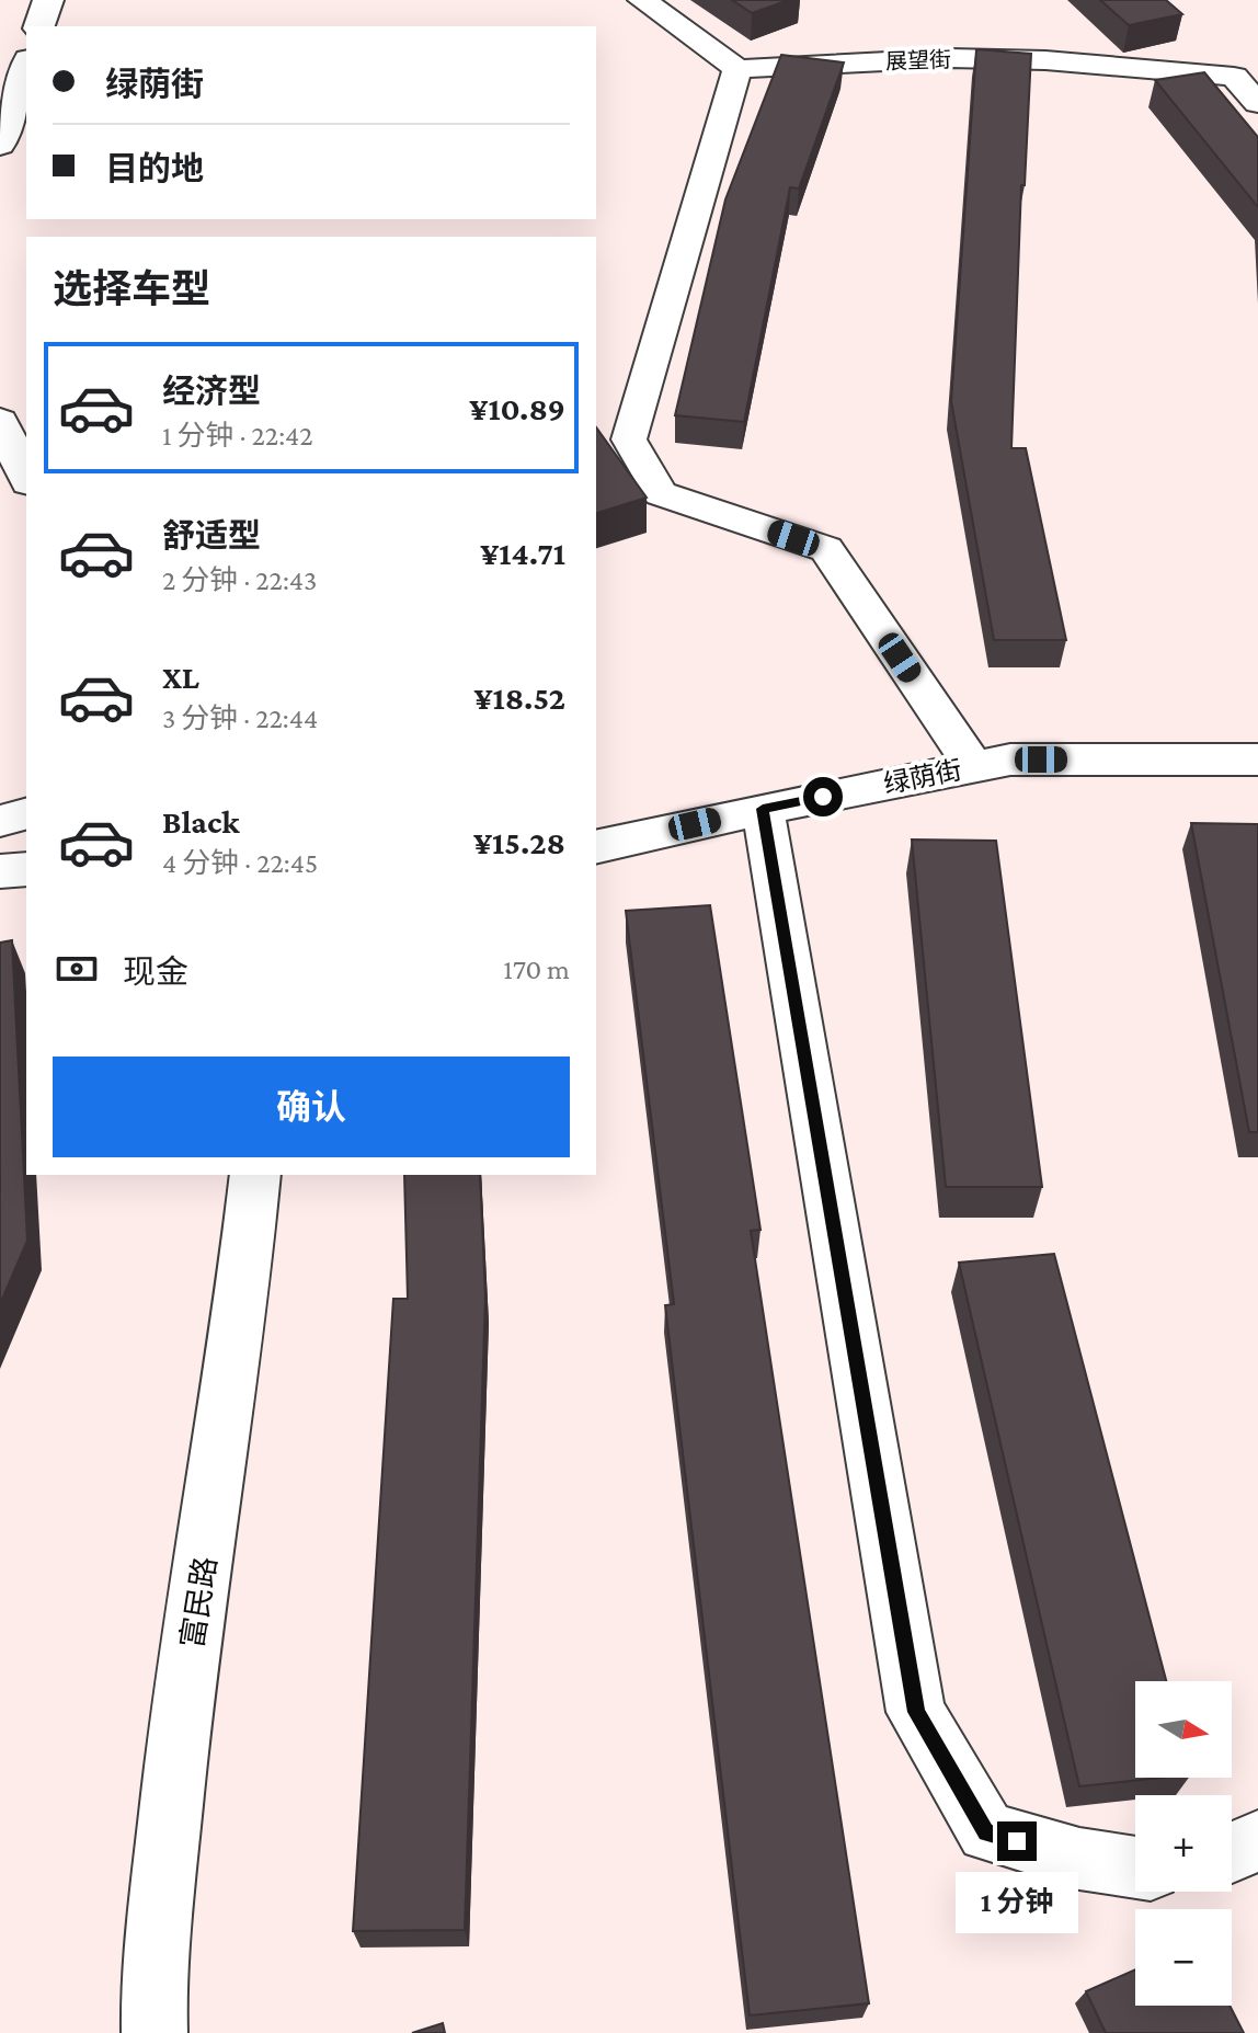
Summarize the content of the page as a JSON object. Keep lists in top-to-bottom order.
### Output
{
  "streets": {
    "street": ["展望街", "绿荫街", "富民路"]
  },
  "north": "right",
  "page": {
    "banner": ["绿荫街", "目的地"],
    "heading": "选择车型",
    "list": [
      {
        "name": "经济型",
        "note": "1 分钟 · 22:42",
        "value": "¥10.89"
      },
      {
        "name": "舒适型",
        "note": "2 分钟 · 22:43",
        "value": "¥14.71"
      },
      {
        "name": "XL",
        "note": "3 分钟 · 22:44",
        "value": "¥18.52"
      },
      {
        "name": "Black",
        "note": "4 分钟 · 22:45",
        "value": "¥15.28"
      }
    ],
    "pay": ["现金", "170 m"],
    "buttons": "确认",
    "map_buttons": ["+", "−"],
    "bubble": "1 分钟"
  }
}
